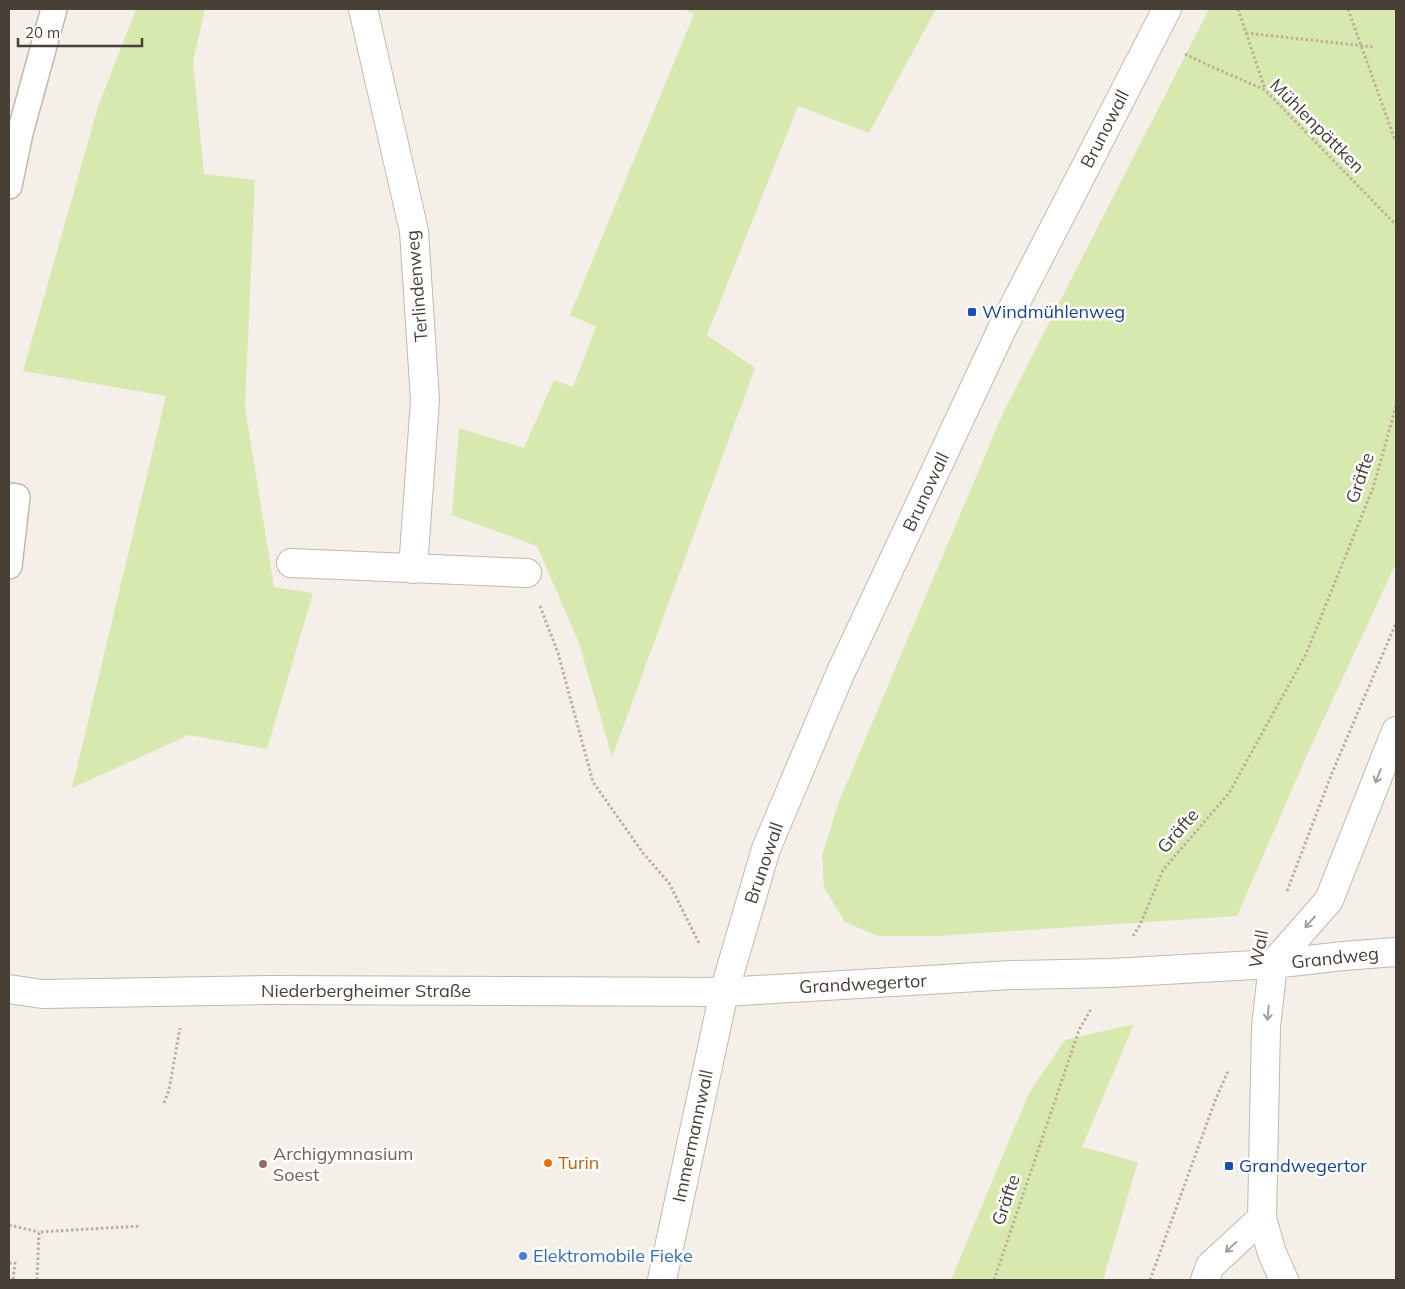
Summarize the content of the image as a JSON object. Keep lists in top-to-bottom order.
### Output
{
  "streets": {
    "street": [
      "Brunowall",
      "Terlindenweg",
      "Grandweg",
      "Grandwegertor",
      "Niederbergheimer Straße",
      "Immermannwall"
    ],
    "path": ["Mühlenpättken", "Gräfte"]
  },
  "crossings": [
    ["Mühlenpättken", "Brunowall"],
    ["Brunowall", "Grandwegertor"],
    ["Brunowall", "Niederbergheimer Straße"],
    ["Brunowall", "Immermannwall"],
    ["Gräfte", "Grandwegertor"],
    ["Grandweg", "Grandwegertor"],
    ["Grandwegertor", "Niederbergheimer Straße"],
    ["Grandwegertor", "Immermannwall"],
    ["Niederbergheimer Straße", "Immermannwall"]
  ],
  "places": {
    "transit": ["Windmühlenweg", "Grandwegertor"],
    "other": ["Turin", "Archigymnasium Soest", "Elektromobile Fieke"]
  },
  "scale_bar": "20 m"
}
